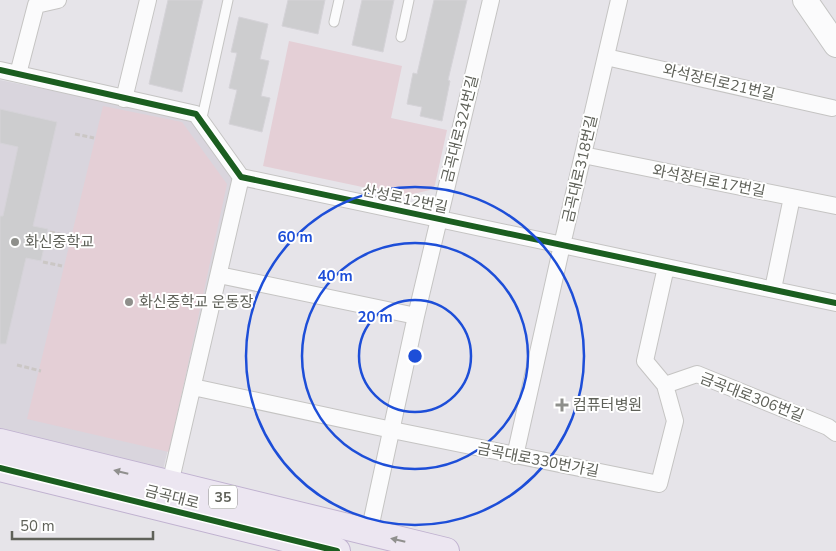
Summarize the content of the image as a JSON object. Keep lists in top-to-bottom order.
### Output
{
  "streets": {
    "main road": ["금곡대로", "35"],
    "street": [
      "와석장터로21번길",
      "금곡대로324번길",
      "금곡대로318번길",
      "와석장터로17번길",
      "산성로12번길",
      "금곡대로306번길",
      "금곡대로330번가길"
    ]
  },
  "crossings": [
    ["와석장터로21번길", "금곡대로318번길"],
    ["금곡대로324번길", "산성로12번길"],
    ["금곡대로324번길", "금곡대로330번가길"],
    ["금곡대로324번길", "금곡대로"],
    ["금곡대로318번길", "와석장터로17번길"],
    ["금곡대로318번길", "산성로12번길"],
    ["금곡대로318번길", "금곡대로330번가길"],
    ["산성로12번길", "금곡대로330번가길"],
    ["금곡대로306번길", "금곡대로330번가길"]
  ],
  "places": {
    "other": ["화신중학교", "화신중학교 운동장"],
    "health": ["컴퓨터병원"]
  },
  "scale_bar": "50 m",
  "rings": ["60 m", "40 m", "20 m"]
}
